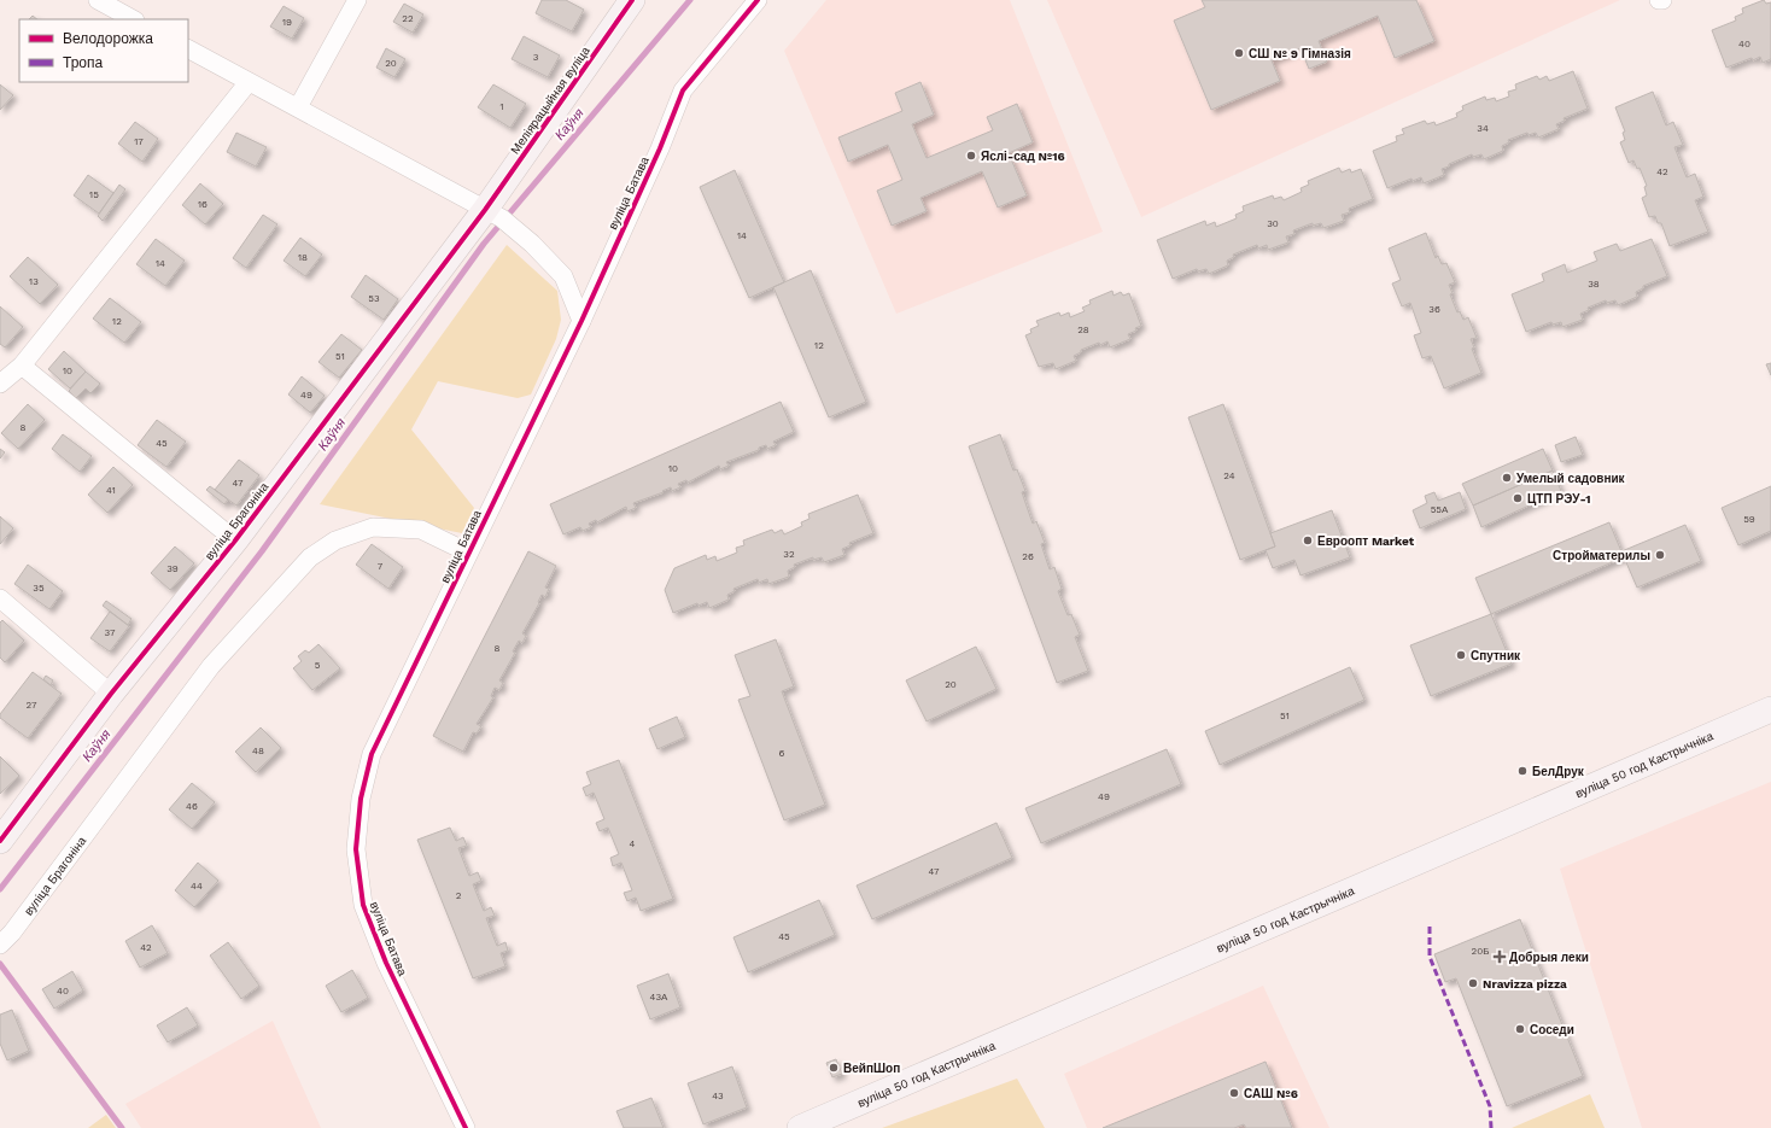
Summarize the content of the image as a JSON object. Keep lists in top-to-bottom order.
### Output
{
  "streets": {
    "street": [
      "Меліярацыйная вуліца",
      "вуліца Батава",
      "вуліца Брагоніна",
      "вуліца 50 год Кастрычніка"
    ]
  },
  "crossings": [
    ["Меліярацыйная вуліца", "вуліца Брагоніна"],
    ["вуліца Батава", "вуліца Брагоніна"]
  ],
  "water": ["Каўня"],
  "places": {
    "other": [
      "СШ № 9 Гімназія",
      "Яслі-сад №16",
      "Умелый садовник",
      "ЦТП РЭУ-1",
      "Евроопт Market",
      "Стройматерилы",
      "Спутник",
      "БелДрук",
      "Nravizza pizza",
      "Соседи",
      "ВейпШоп",
      "САШ №6"
    ],
    "health": ["Добрыя леки"]
  },
  "house_numbers": [
    "22",
    "19",
    "40",
    "3",
    "20",
    "1",
    "34",
    "17",
    "42",
    "15",
    "16",
    "30",
    "14",
    "18",
    "14",
    "13",
    "38",
    "53",
    "36",
    "12",
    "28",
    "12",
    "51",
    "10",
    "49",
    "8",
    "45",
    "10",
    "24",
    "47",
    "41",
    "55А",
    "59",
    "32",
    "26",
    "7",
    "39",
    "35",
    "37",
    "8",
    "5",
    "20",
    "27",
    "51",
    "48",
    "6",
    "49",
    "46",
    "4",
    "47",
    "44",
    "2",
    "45",
    "42",
    "20Б",
    "40",
    "43А",
    "43"
  ],
  "legend": ["Велодорожка", "Тропа"]
}
